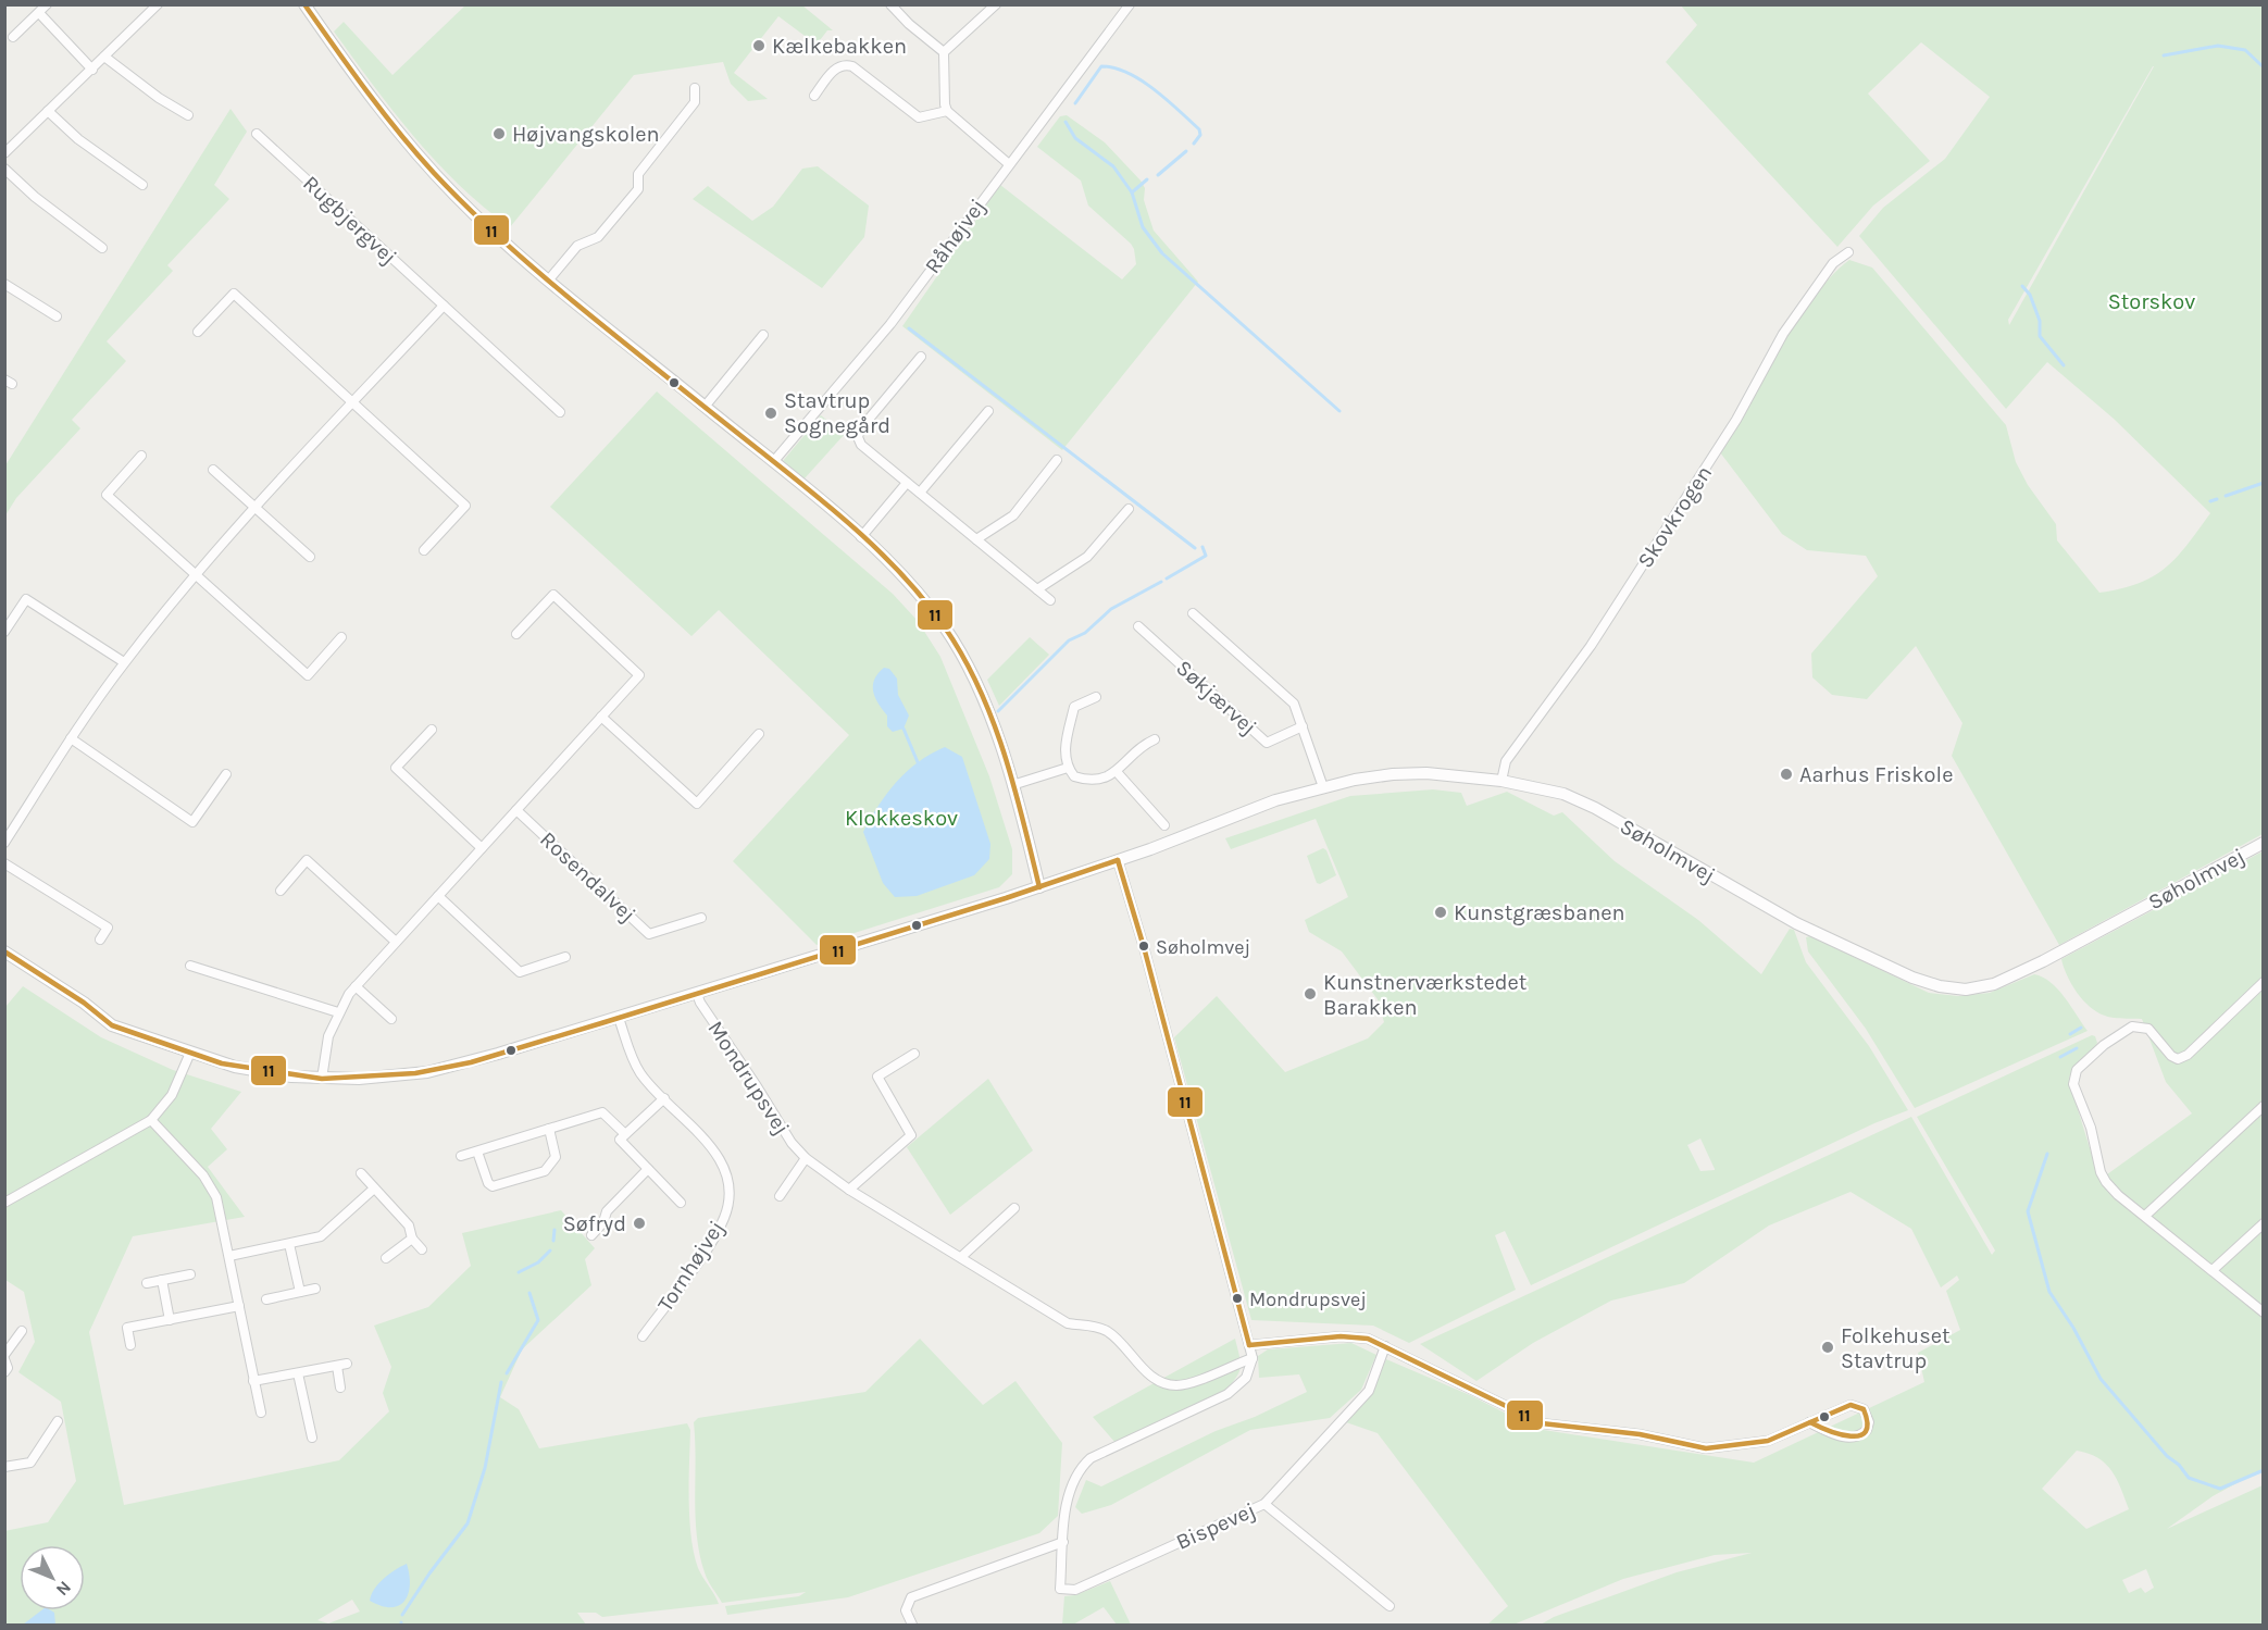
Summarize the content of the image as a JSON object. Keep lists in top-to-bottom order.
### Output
{
  "streets": {
    "street": [
      "Rugbjergvej",
      "Råhøjvej",
      "Skovkrogen",
      "Søkjærvej",
      "Søholmvej",
      "Rosendalvej",
      "Mondrupsvej",
      "Tornhøjvej",
      "Bispevej"
    ]
  },
  "crossings": [
    ["Skovkrogen", "Søholmvej"],
    ["Søholmvej", "Mondrupsvej"],
    ["Søholmvej", "Tornhøjvej"],
    ["Mondrupsvej", "Bispevej"]
  ],
  "parks": ["Storskov", "Klokkeskov"],
  "places": [
    "Kælkebakken",
    "Højvangskolen",
    "Stavtrup Sognegård",
    "Aarhus Friskole",
    "Kunstgræsbanen",
    "Søholmvej",
    "Kunstnerværkstedet Barakken",
    "Søfryd",
    "Mondrupsvej",
    "Folkehuset Stavtrup"
  ],
  "lines": ["transit line 11"],
  "north": "bottom right"
}
